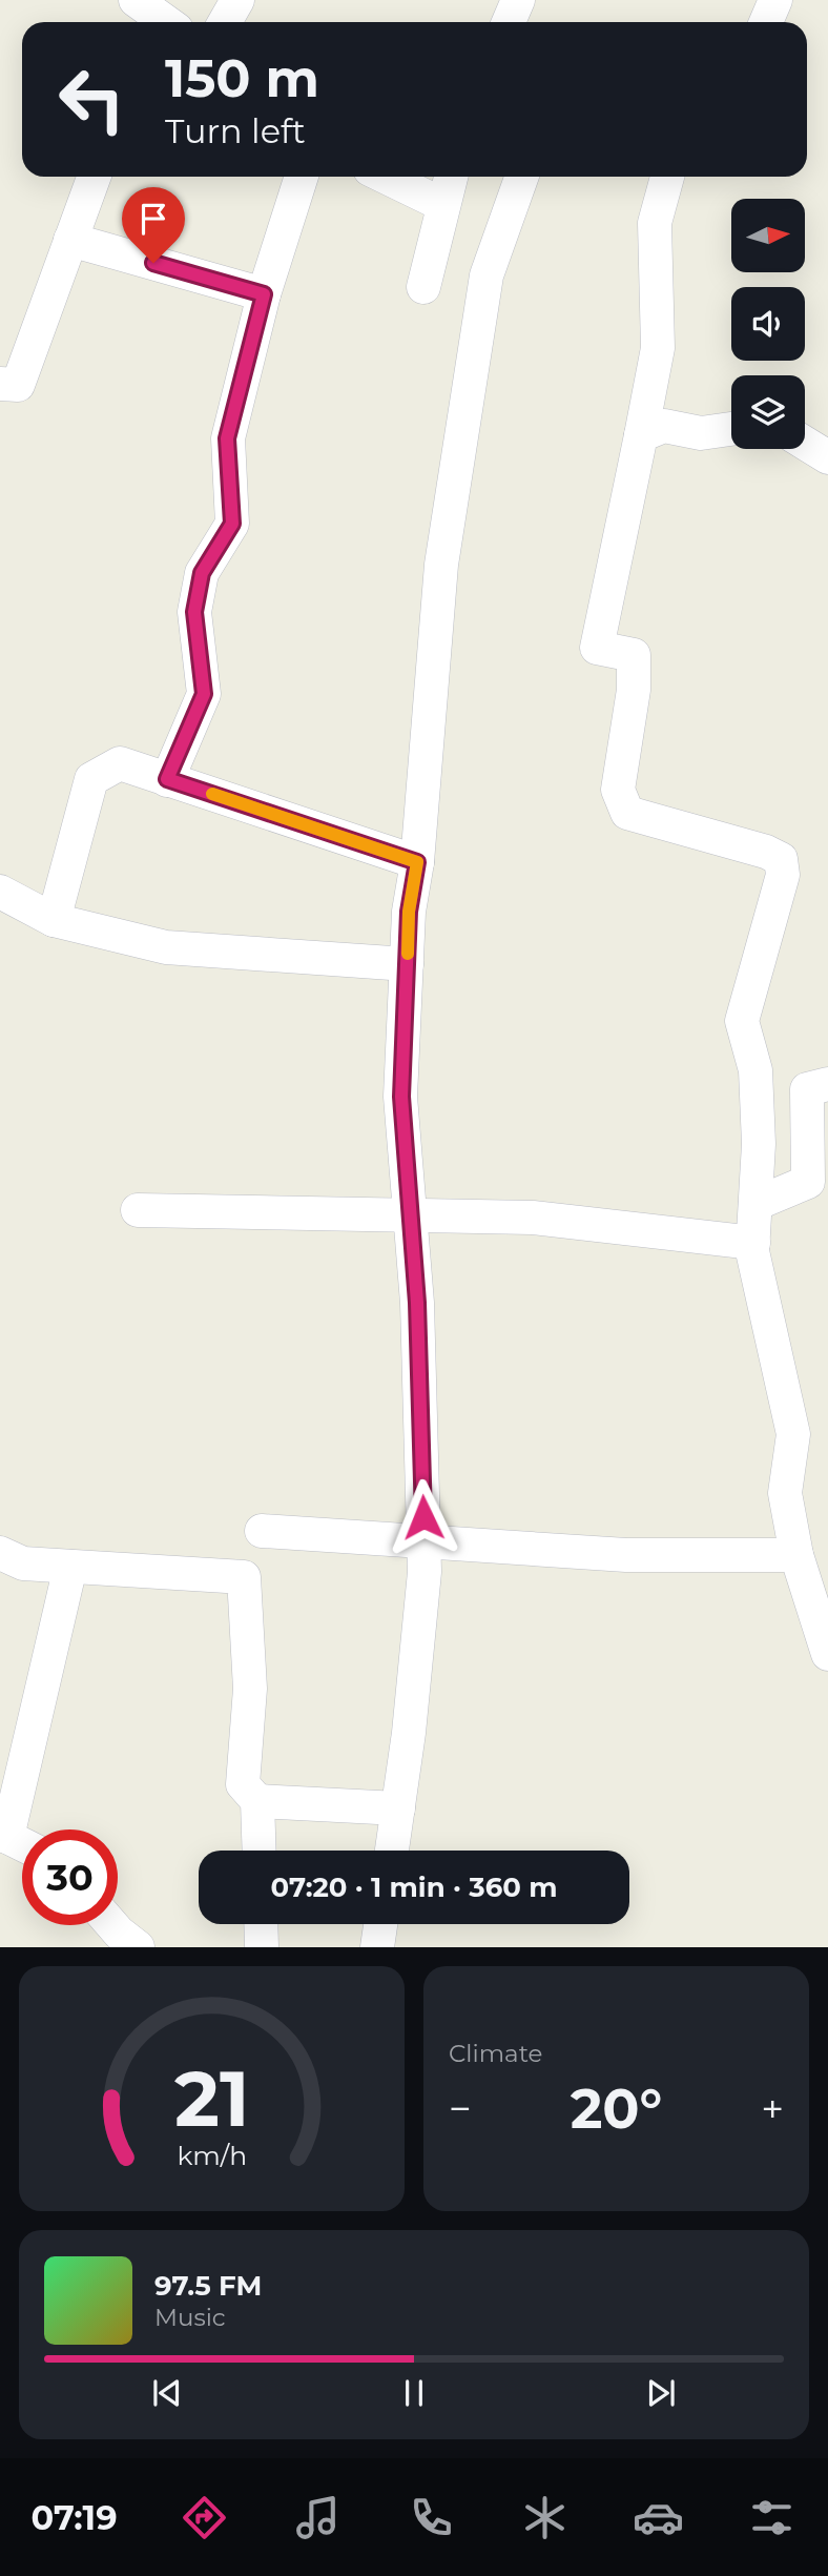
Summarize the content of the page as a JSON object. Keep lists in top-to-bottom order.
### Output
{
  "north": "right",
  "page": {
    "turn": ["150 m", "Turn left"],
    "limit": "30",
    "trip": "07:20 · 1 min · 360 m",
    "tile": "Climate",
    "heat": ["−", "20°", "+"],
    "song": ["97.5 FM", "Music"],
    "tabs": "07:19",
    "gauge": ["21", "km/h"]
  }
}
